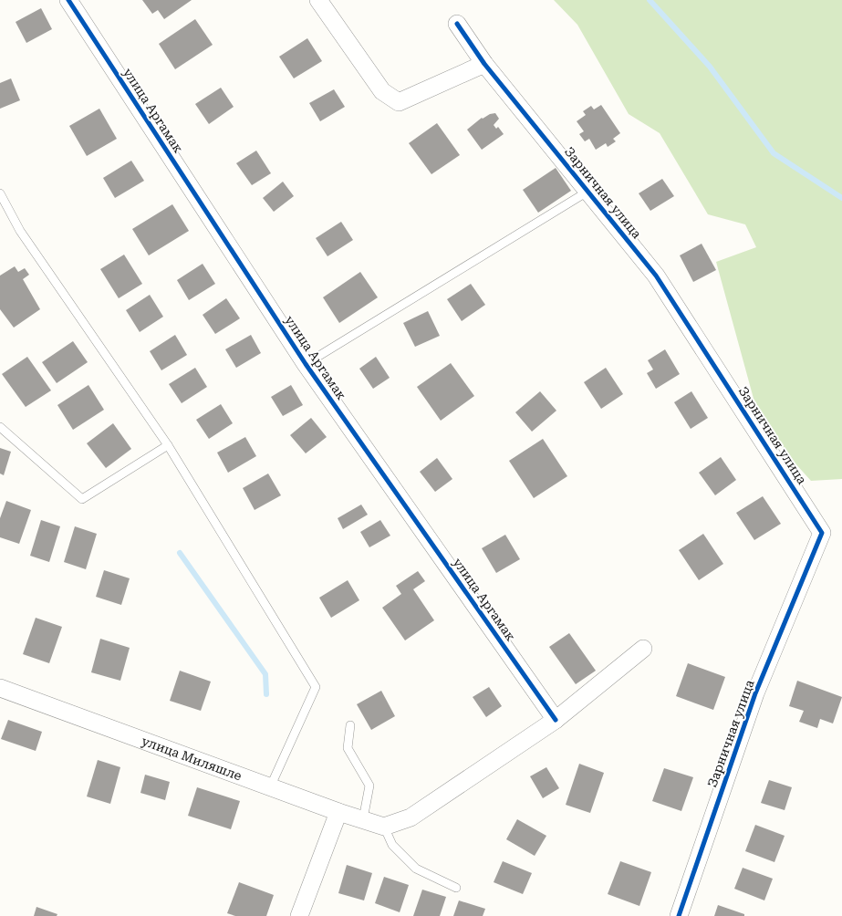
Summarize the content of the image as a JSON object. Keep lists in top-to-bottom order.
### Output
{
  "streets": {
    "street": ["улица Аргамак", "Зарничная улица", "улица Миляшле"]
  }
}
